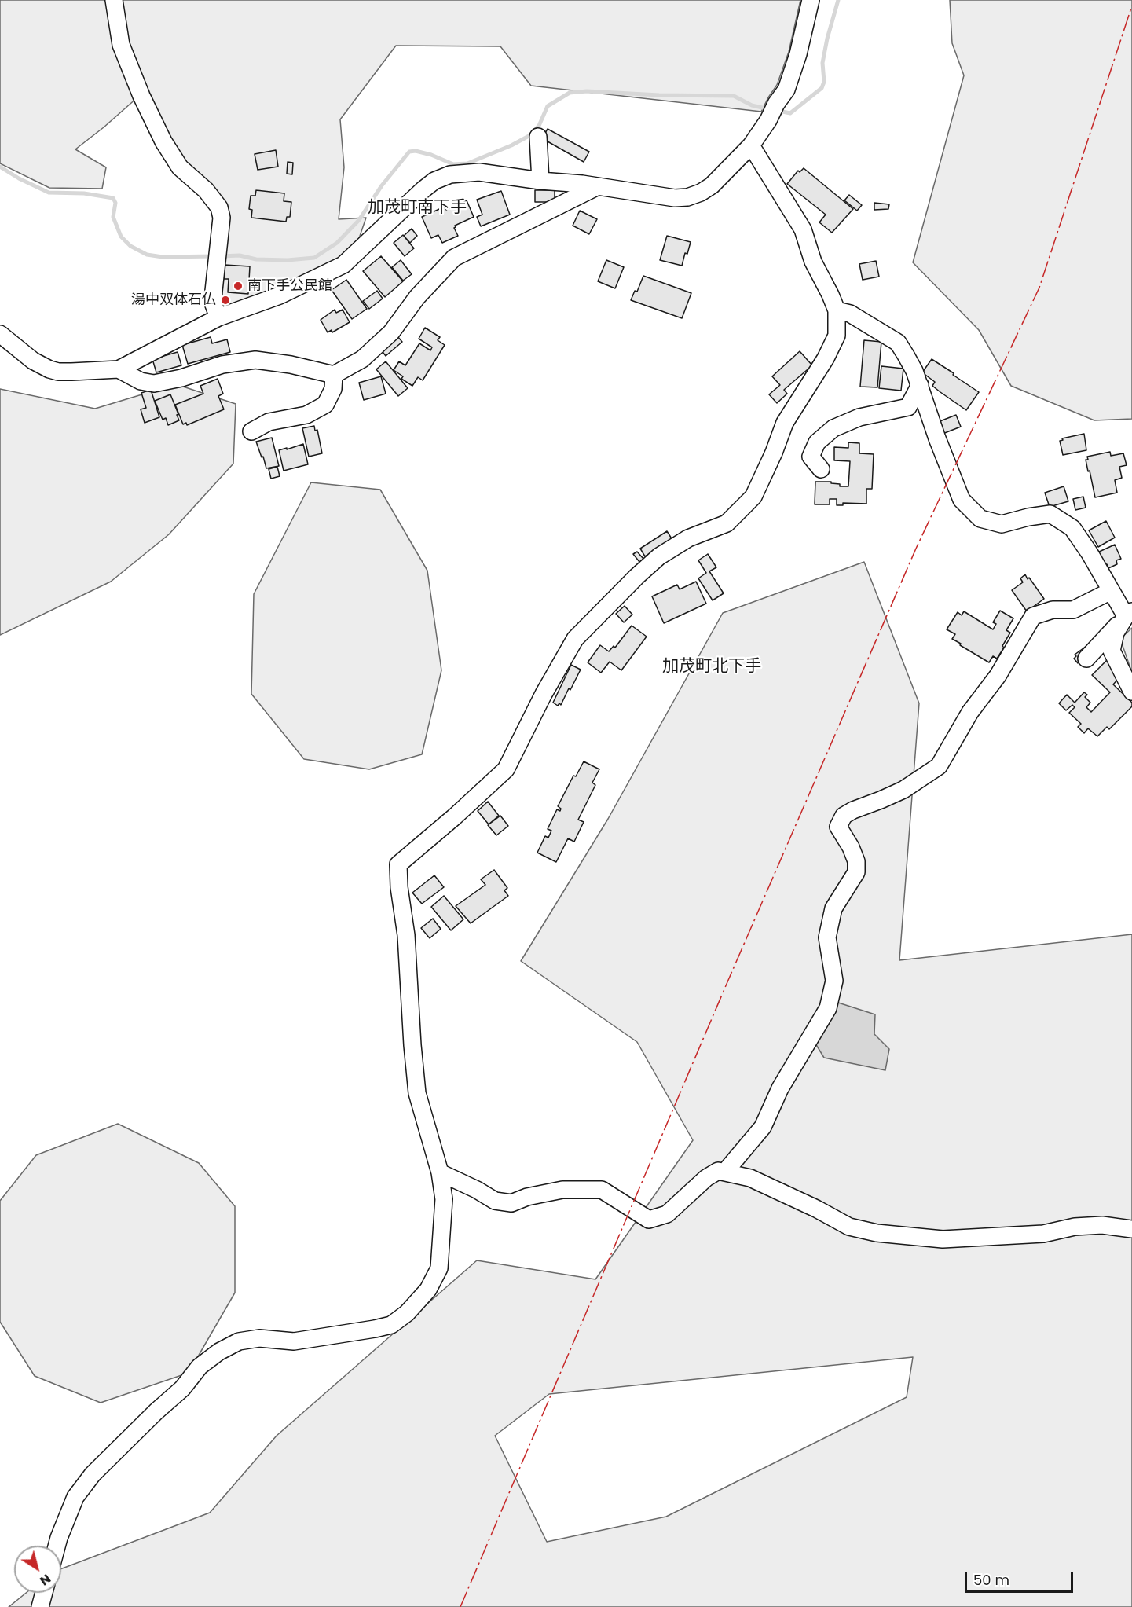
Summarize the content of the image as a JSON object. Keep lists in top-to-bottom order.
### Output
{
  "districts": ["加茂町南下手", "加茂町北下手"],
  "places": ["南下手公民館", "湯中双体石仏"],
  "scale_bar": "50 m",
  "north": "bottom right"
}
